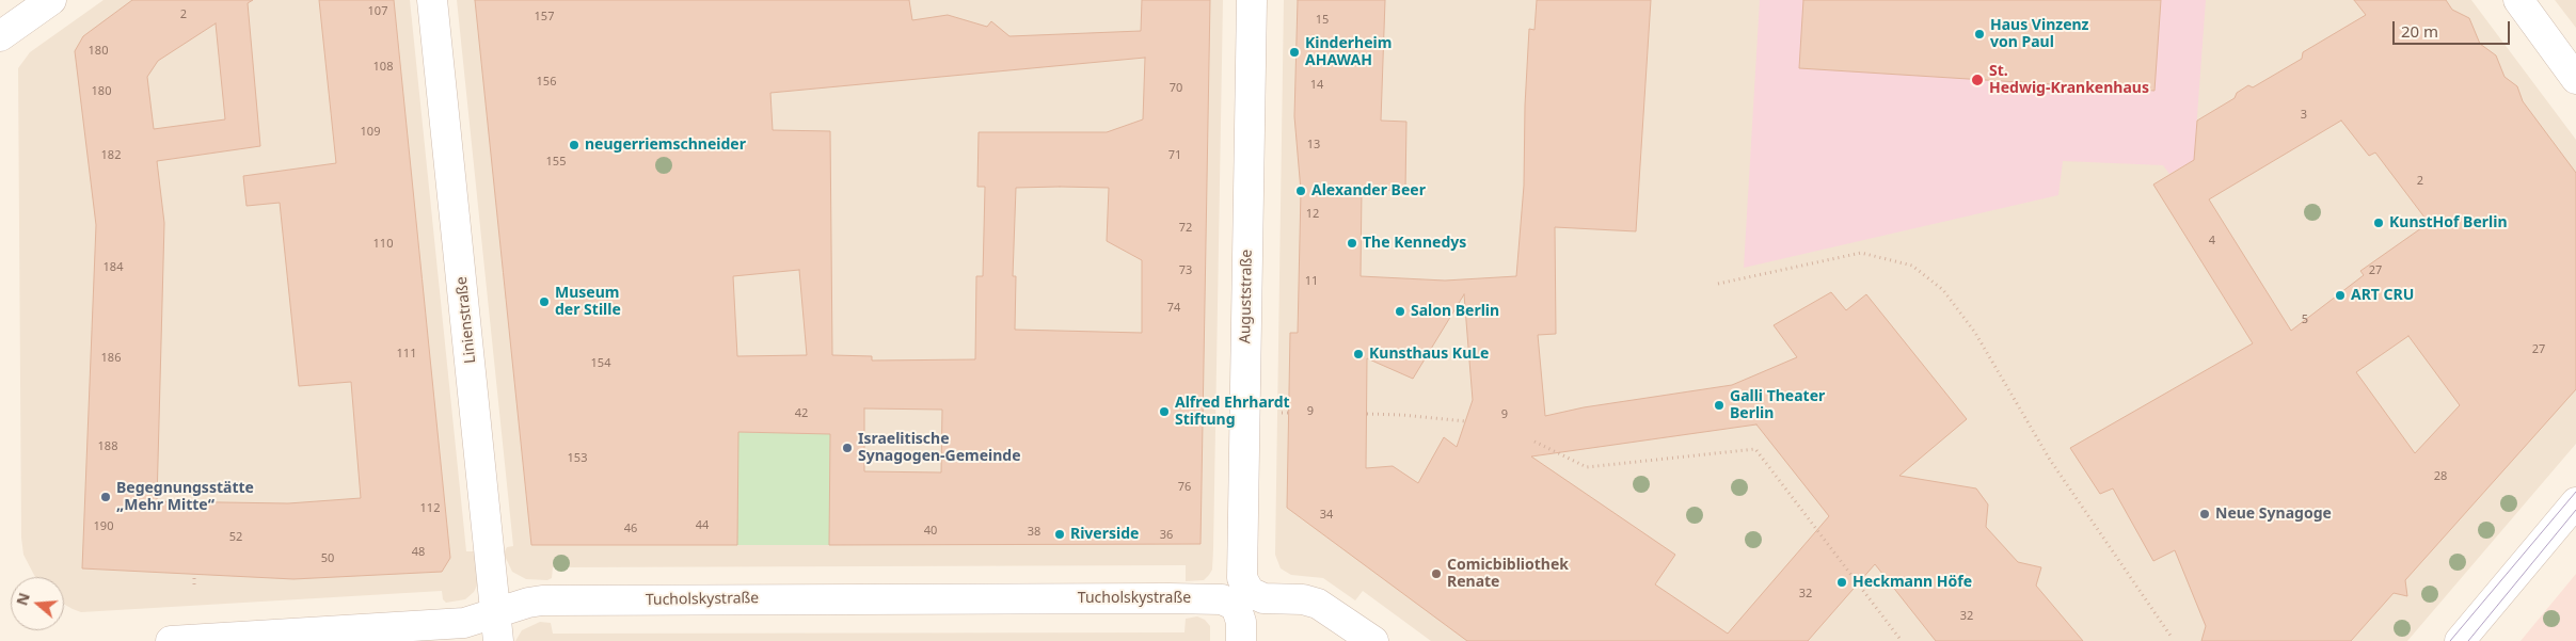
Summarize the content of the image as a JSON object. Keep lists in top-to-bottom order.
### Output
{
  "streets": {
    "street": ["Auguststraße", "Linienstraße", "Tucholskystraße"]
  },
  "crossings": [
    ["Auguststraße", "Tucholskystraße"],
    ["Linienstraße", "Tucholskystraße"]
  ],
  "places": [
    "Haus Vinzenz von Paul",
    "Kinderheim AHAWAH",
    "St. Hedwig-Krankenhaus",
    "neugerriemschneider",
    "Alexander Beer",
    "KunstHof Berlin",
    "The Kennedys",
    "ART CRU",
    "Museum der Stille",
    "Salon Berlin",
    "Kunsthaus KuLe",
    "Galli Theater Berlin",
    "Alfred Ehrhardt Stiftung",
    "Israelitische Synagogen-Gemeinde",
    "Begegnungsstätte „Mehr Mitte“",
    "Neue Synagoge",
    "Riverside",
    "Comicbibliothek Renate",
    "Heckmann Höfe"
  ],
  "house_numbers": [
    "107",
    "2",
    "157",
    "15",
    "180",
    "108",
    "156",
    "14",
    "70",
    "180",
    "3",
    "109",
    "13",
    "182",
    "71",
    "155",
    "2",
    "12",
    "72",
    "4",
    "110",
    "184",
    "73",
    "27",
    "11",
    "74",
    "5",
    "27",
    "111",
    "186",
    "154",
    "9",
    "42",
    "9",
    "188",
    "153",
    "28",
    "76",
    "112",
    "34",
    "44",
    "190",
    "46",
    "40",
    "38",
    "36",
    "52",
    "48",
    "50",
    "32",
    "32"
  ],
  "scale_bar": "20 m",
  "north": "left"
}
